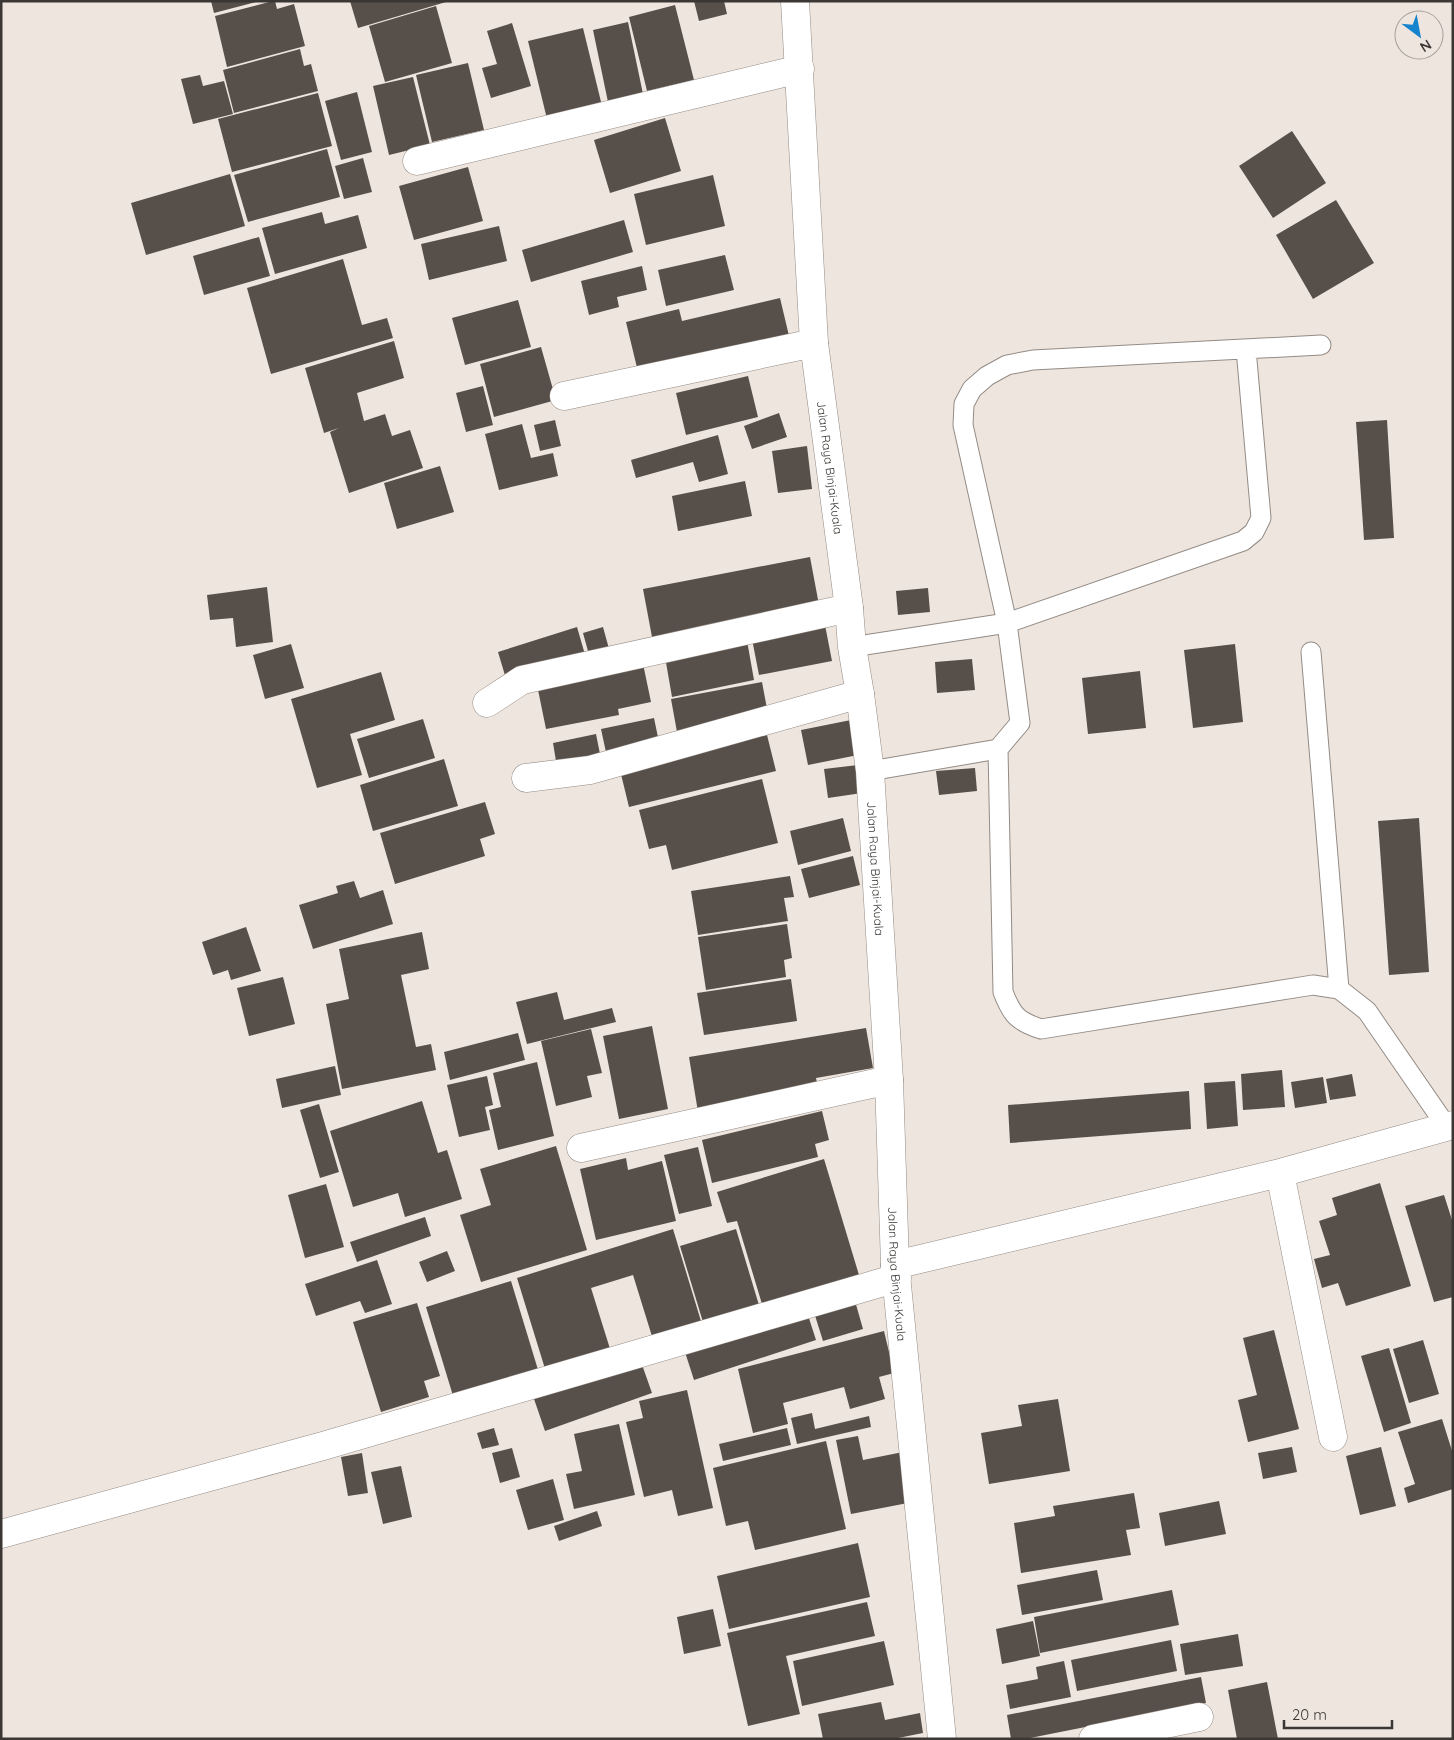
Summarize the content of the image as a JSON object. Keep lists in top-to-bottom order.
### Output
{
  "streets": {
    "street": ["Jalan Raya Binjai-Kuala"]
  },
  "scale_bar": "20 m",
  "north": "bottom right"
}
